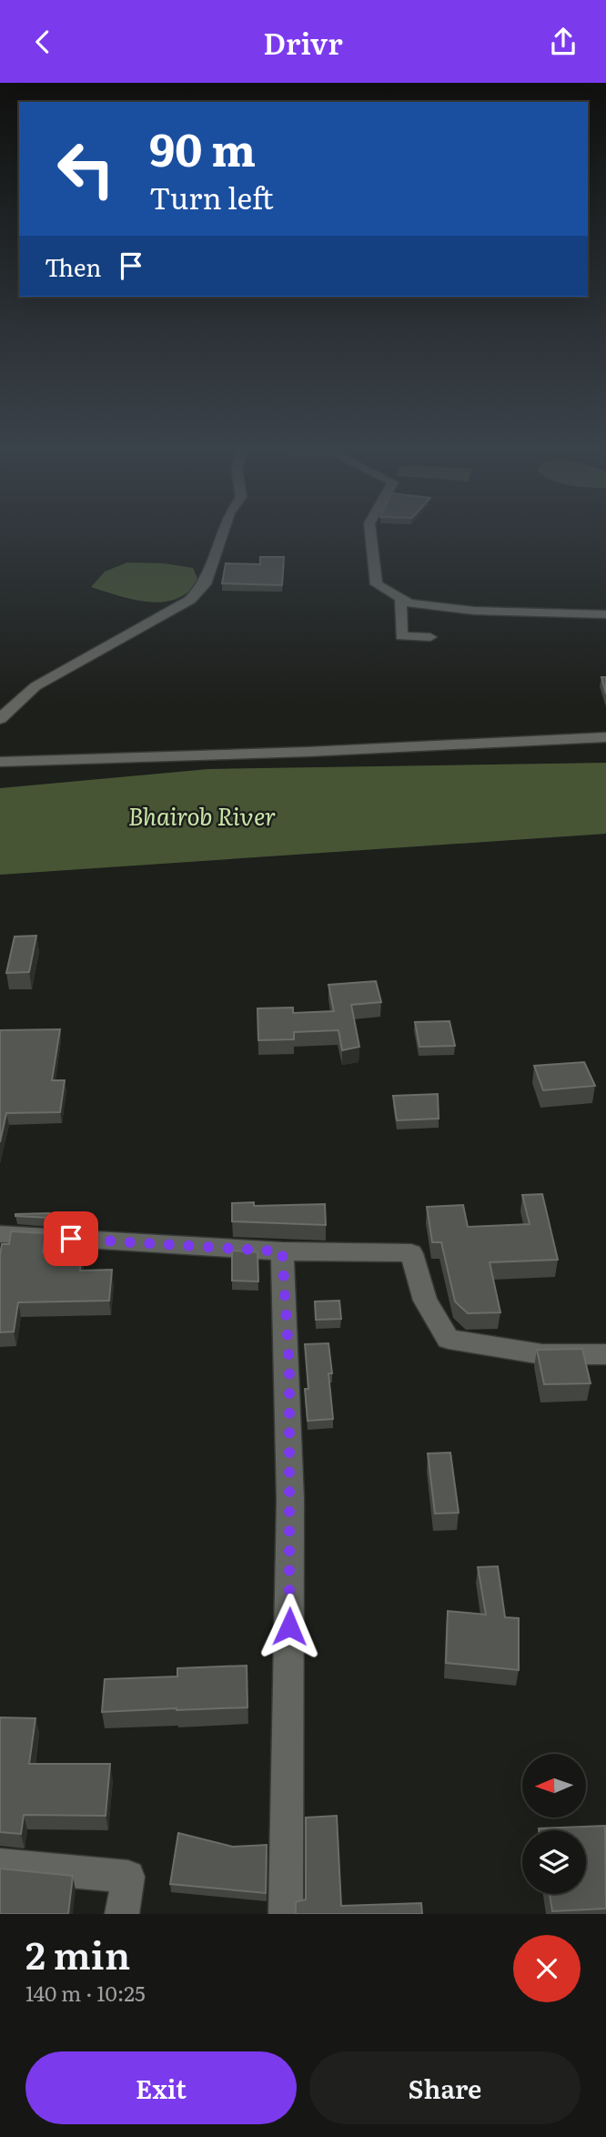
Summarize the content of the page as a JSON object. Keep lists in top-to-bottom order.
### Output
{
  "water": ["Bhairob River"],
  "north": "left",
  "page": {
    "header": "Drivr",
    "turn": ["90 m", "Turn left"],
    "then": "Then",
    "heading": ["2 min", "140 m · 10:25"],
    "buttons": ["Exit", "Share"]
  }
}
